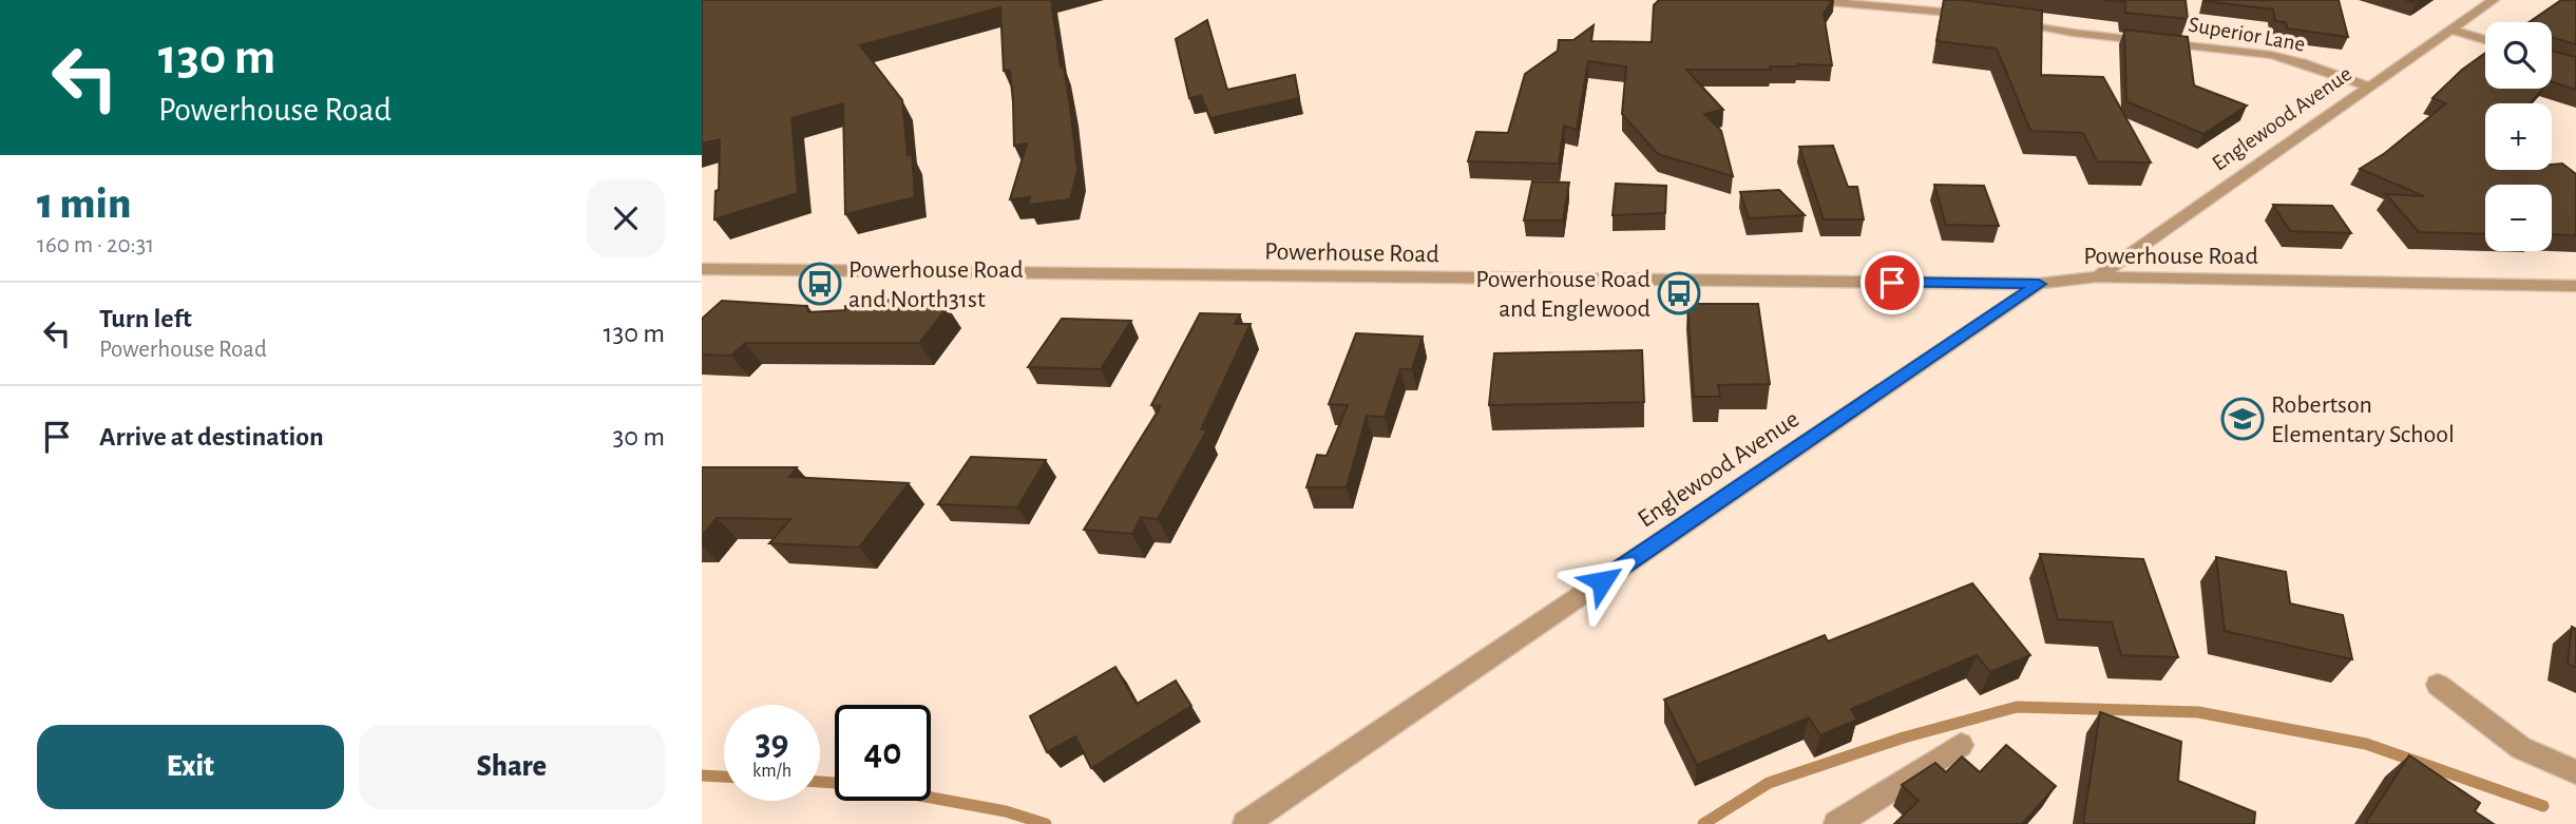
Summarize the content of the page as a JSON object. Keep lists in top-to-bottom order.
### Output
{
  "streets": {
    "street": ["Superior Lane", "Englewood Avenue", "Powerhouse Road"]
  },
  "crossings": [
    ["Superior Lane", "Englewood Avenue"],
    ["Englewood Avenue", "Powerhouse Road"]
  ],
  "places": {
    "bus stop": ["Powerhouse Road and North31st", "Powerhouse Road and Englewood"],
    "school or university": ["Robertson Elementary School"]
  },
  "page": {
    "turn": ["130 m", "Powerhouse Road"],
    "map_buttons": ["+", "−"],
    "heading": ["1 min", "160 m · 20:31"],
    "list": [
      {
        "name": "Turn left",
        "note": "Powerhouse Road",
        "value": "130 m"
      },
      {
        "name": "Arrive at destination",
        "value": "30 m"
      }
    ],
    "speed": "39 km/h",
    "limit": "40",
    "buttons": ["Exit", "Share"]
  }
}
